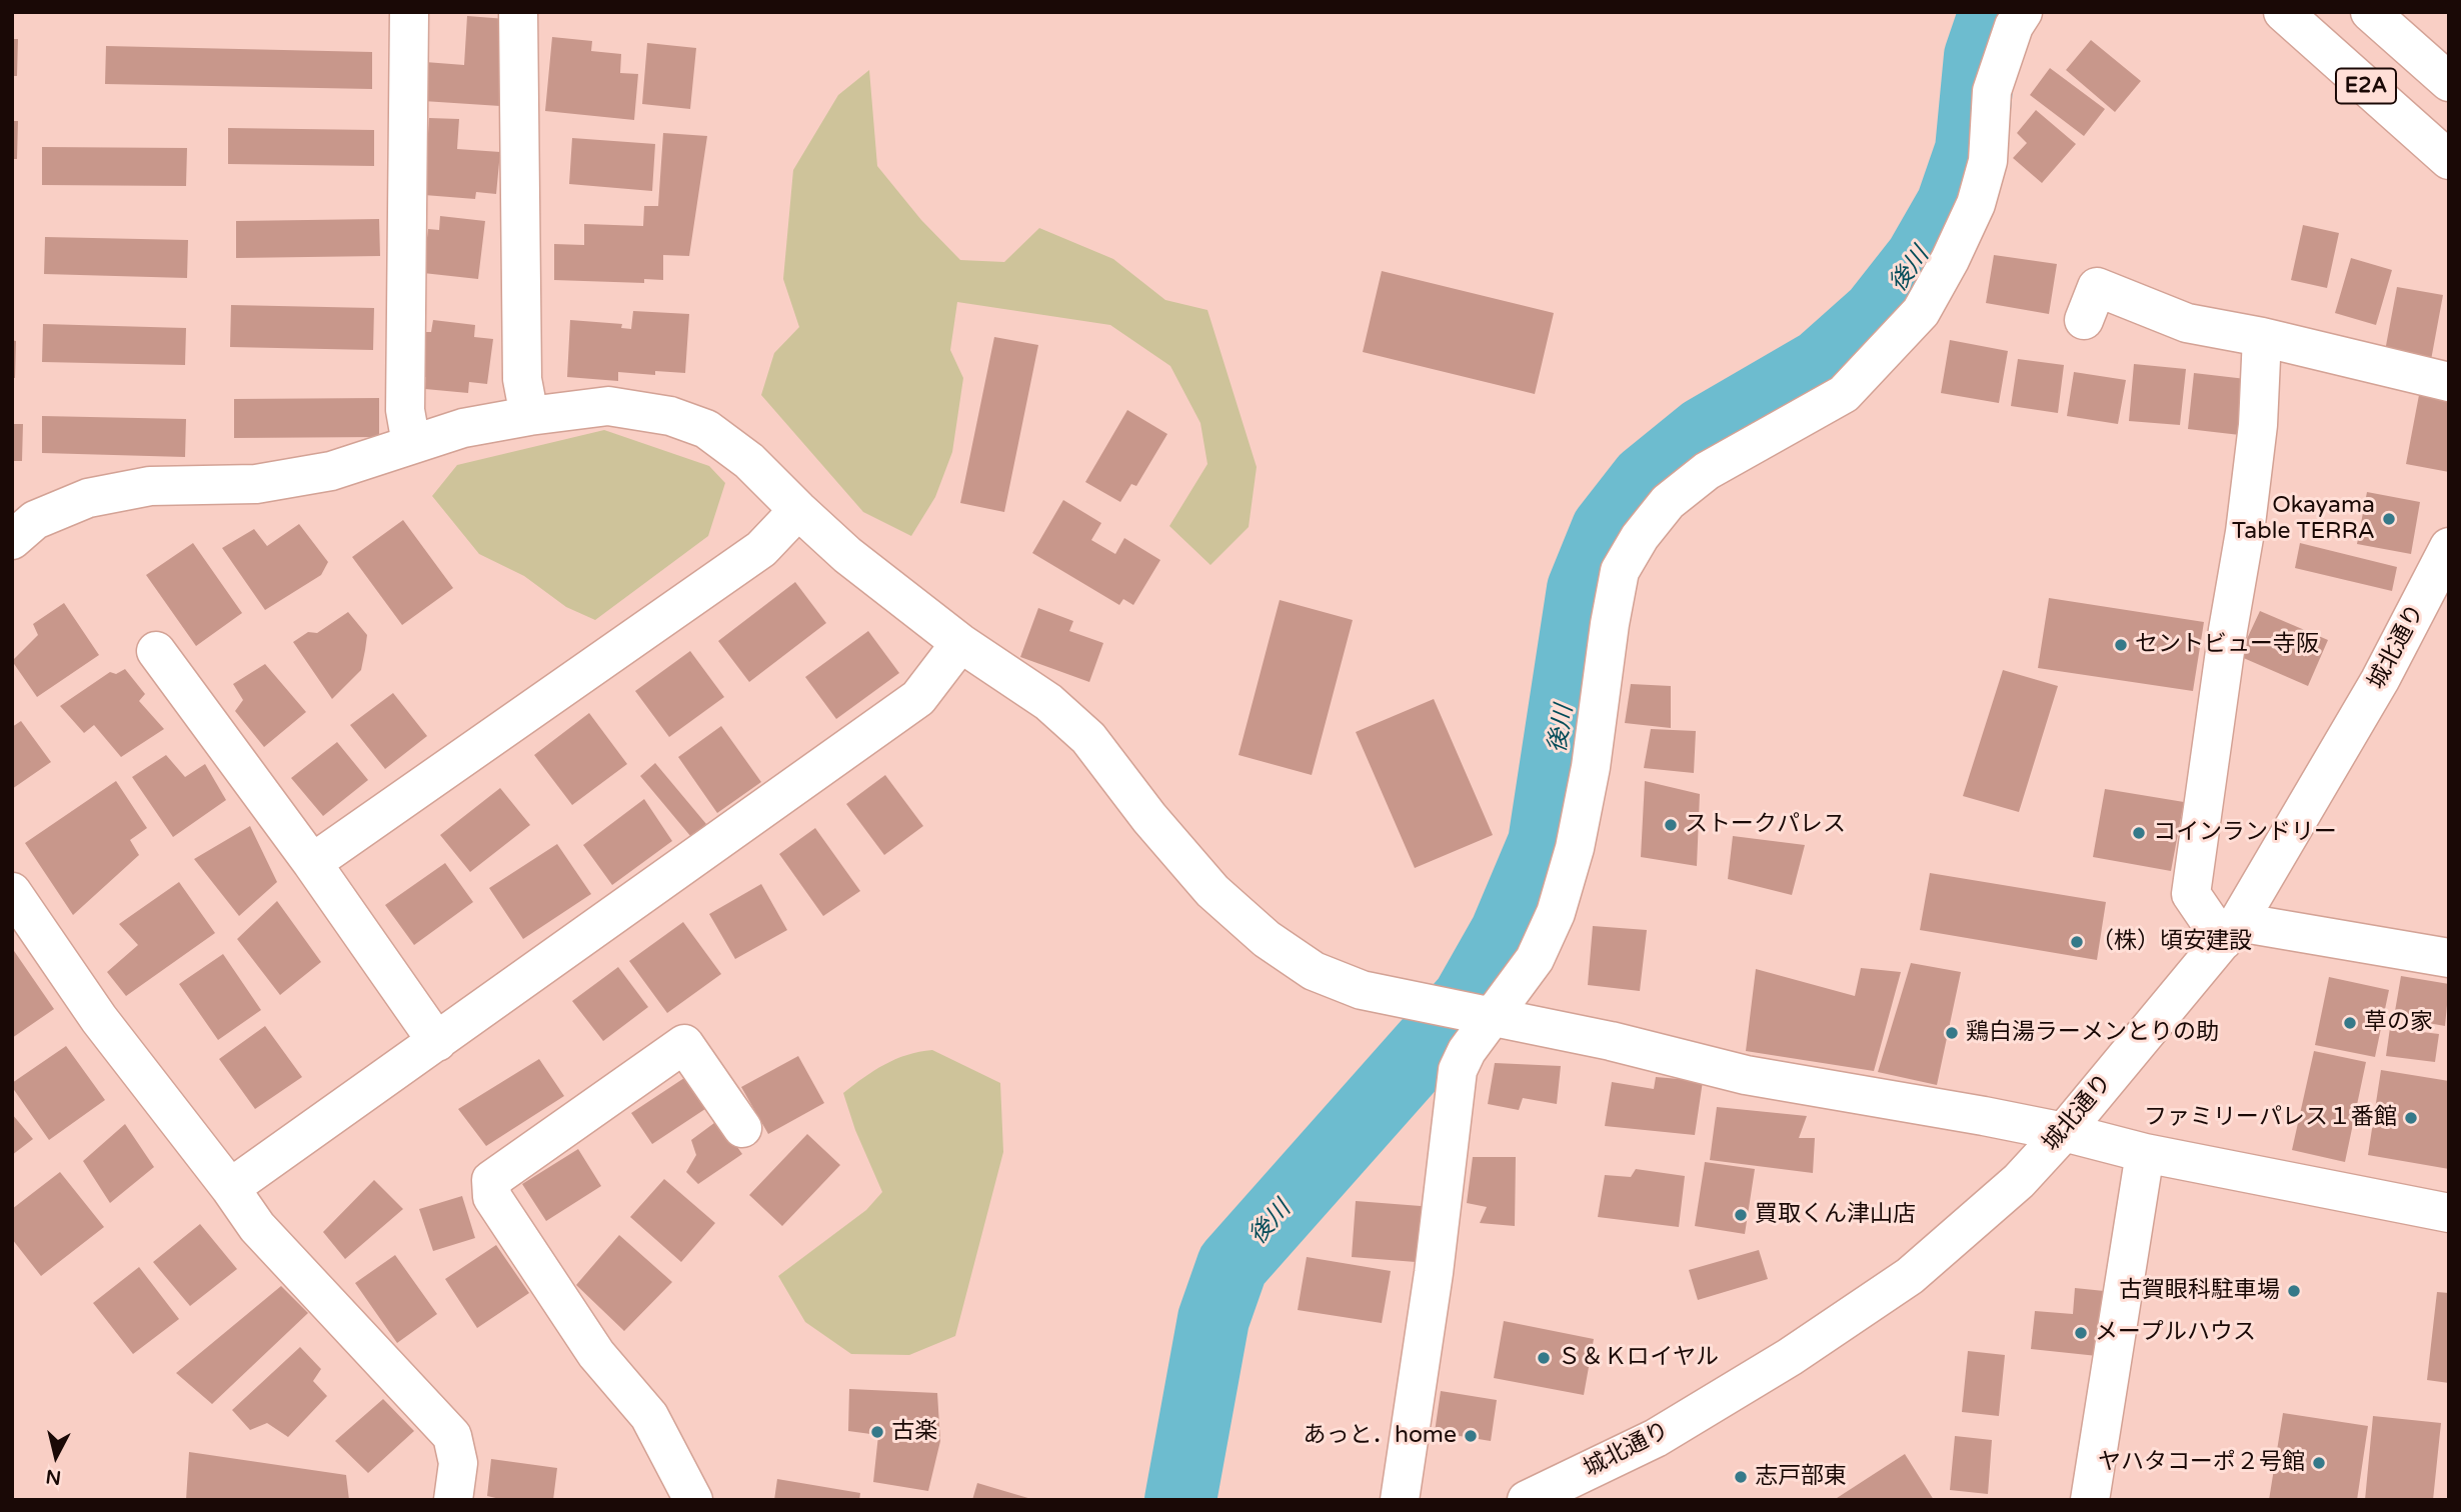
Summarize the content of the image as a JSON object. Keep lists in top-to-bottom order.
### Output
{
  "streets": {
    "main road": ["E2A", "城北通り"]
  },
  "water": ["後川"],
  "places": [
    "Okayama Table TERRA",
    "セントビュー寺阪",
    "ストークパレス",
    "コインランドリー",
    "（株）頃安建設",
    "草の家",
    "鶏白湯ラーメンとりの助",
    "ファミリーパレス１番館",
    "買取くん津山店",
    "古賀眼科駐車場",
    "メープルハウス",
    "Ｓ＆Ｋロイヤル",
    "古楽",
    "あっと．home",
    "ヤハタコーポ２号館",
    "志戸部東"
  ],
  "north": "bottom"
}
